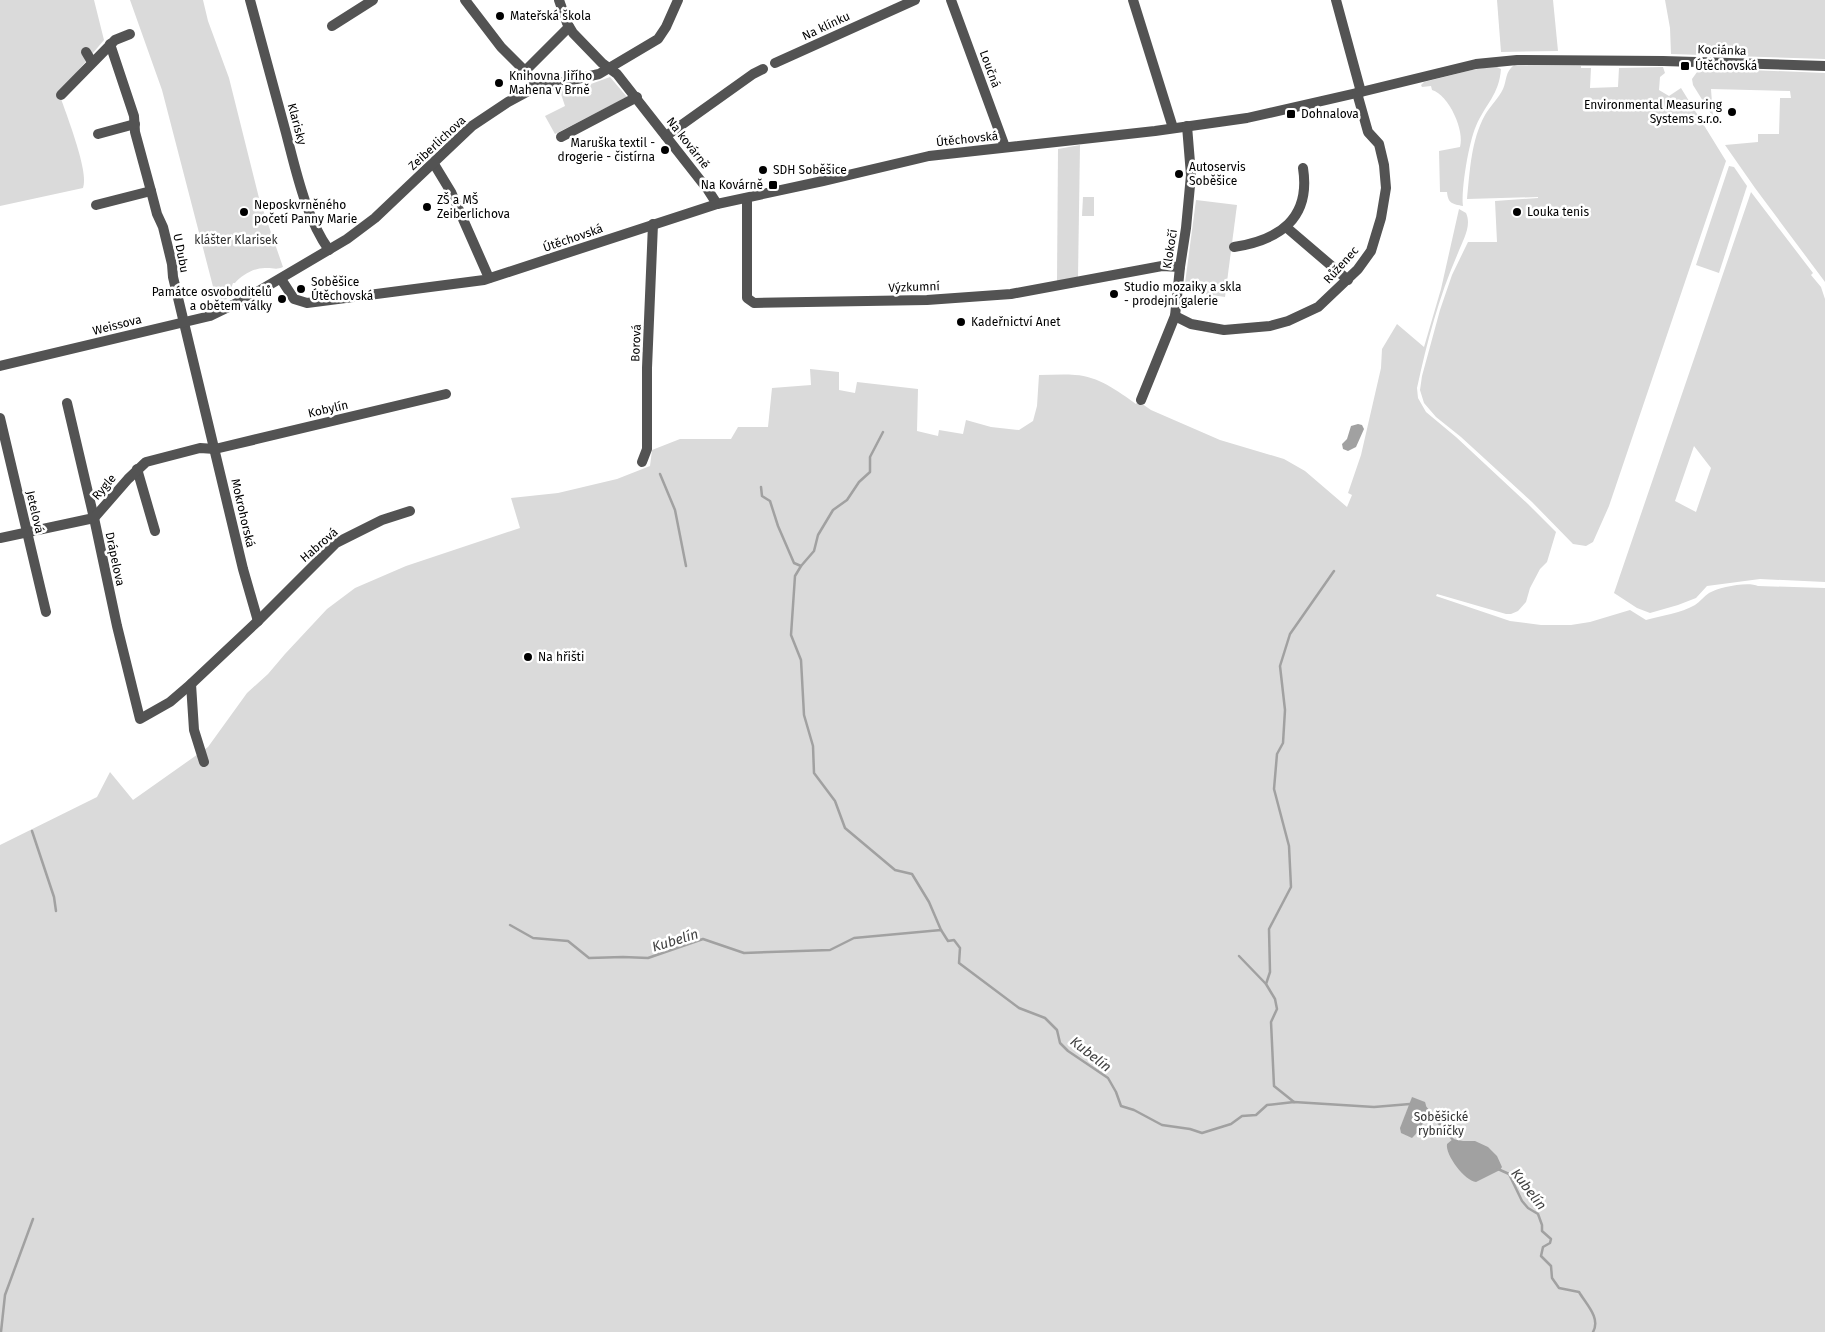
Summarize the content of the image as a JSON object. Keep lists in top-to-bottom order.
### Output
{
  "streets": {
    "street": [
      "Na klínku",
      "Kociánka",
      "Loučná",
      "Klarisky",
      "Útěchovská",
      "Zeiberlichova",
      "Na kovárně",
      "Klokočí",
      "U Dubu",
      "Růženec",
      "Výzkumní",
      "Weissova",
      "Borová",
      "Kobylín",
      "Rygle",
      "Jetelová",
      "Mokrohorská",
      "Habrová",
      "Drápelova"
    ]
  },
  "crossings": [
    ["Kociánka", "Útěchovská"],
    ["Loučná", "Útěchovská"],
    ["Klarisky", "Zeiberlichova"],
    ["Útěchovská", "Zeiberlichova"],
    ["Útěchovská", "Na kovárně"],
    ["Útěchovská", "Klokočí"],
    ["Útěchovská", "Růženec"],
    ["Útěchovská", "Výzkumní"],
    ["Útěchovská", "Borová"],
    ["Zeiberlichova", "Na kovárně"],
    ["Zeiberlichova", "Weissova"],
    ["Klokočí", "Růženec"],
    ["Klokočí", "Výzkumní"],
    ["U Dubu", "Weissova"],
    ["U Dubu", "Mokrohorská"],
    ["Weissova", "Mokrohorská"],
    ["Kobylín", "Rygle"],
    ["Kobylín", "Mokrohorská"],
    ["Rygle", "Jetelová"],
    ["Rygle", "Mokrohorská"],
    ["Rygle", "Drápelova"],
    ["Mokrohorská", "Habrová"]
  ],
  "water": ["Kubelín"],
  "parks": ["klášter Klarisek", "Soběšické rybníčky"],
  "places": {
    "other": [
      "Mateřská škola",
      "Knihovna Jiřího Mahena v Brně",
      "Environmental Measuring Systems s.r.o.",
      "Maruška textil - drogerie - čistírna",
      "SDH Soběšice",
      "Autoservis Soběšice",
      "ZŠ a MŠ Zeiberlichova",
      "Neposkvrněného početí Panny Marie",
      "Louka tenis",
      "Soběšice Útěchovská",
      "Studio mozaiky a skla - prodejní galerie",
      "Památce osvoboditelů a obětem války",
      "Kadeřnictví Anet",
      "Na hřišti"
    ],
    "transit": ["Útěchovská", "Dohnalova", "Na Kovárně"]
  }
}
